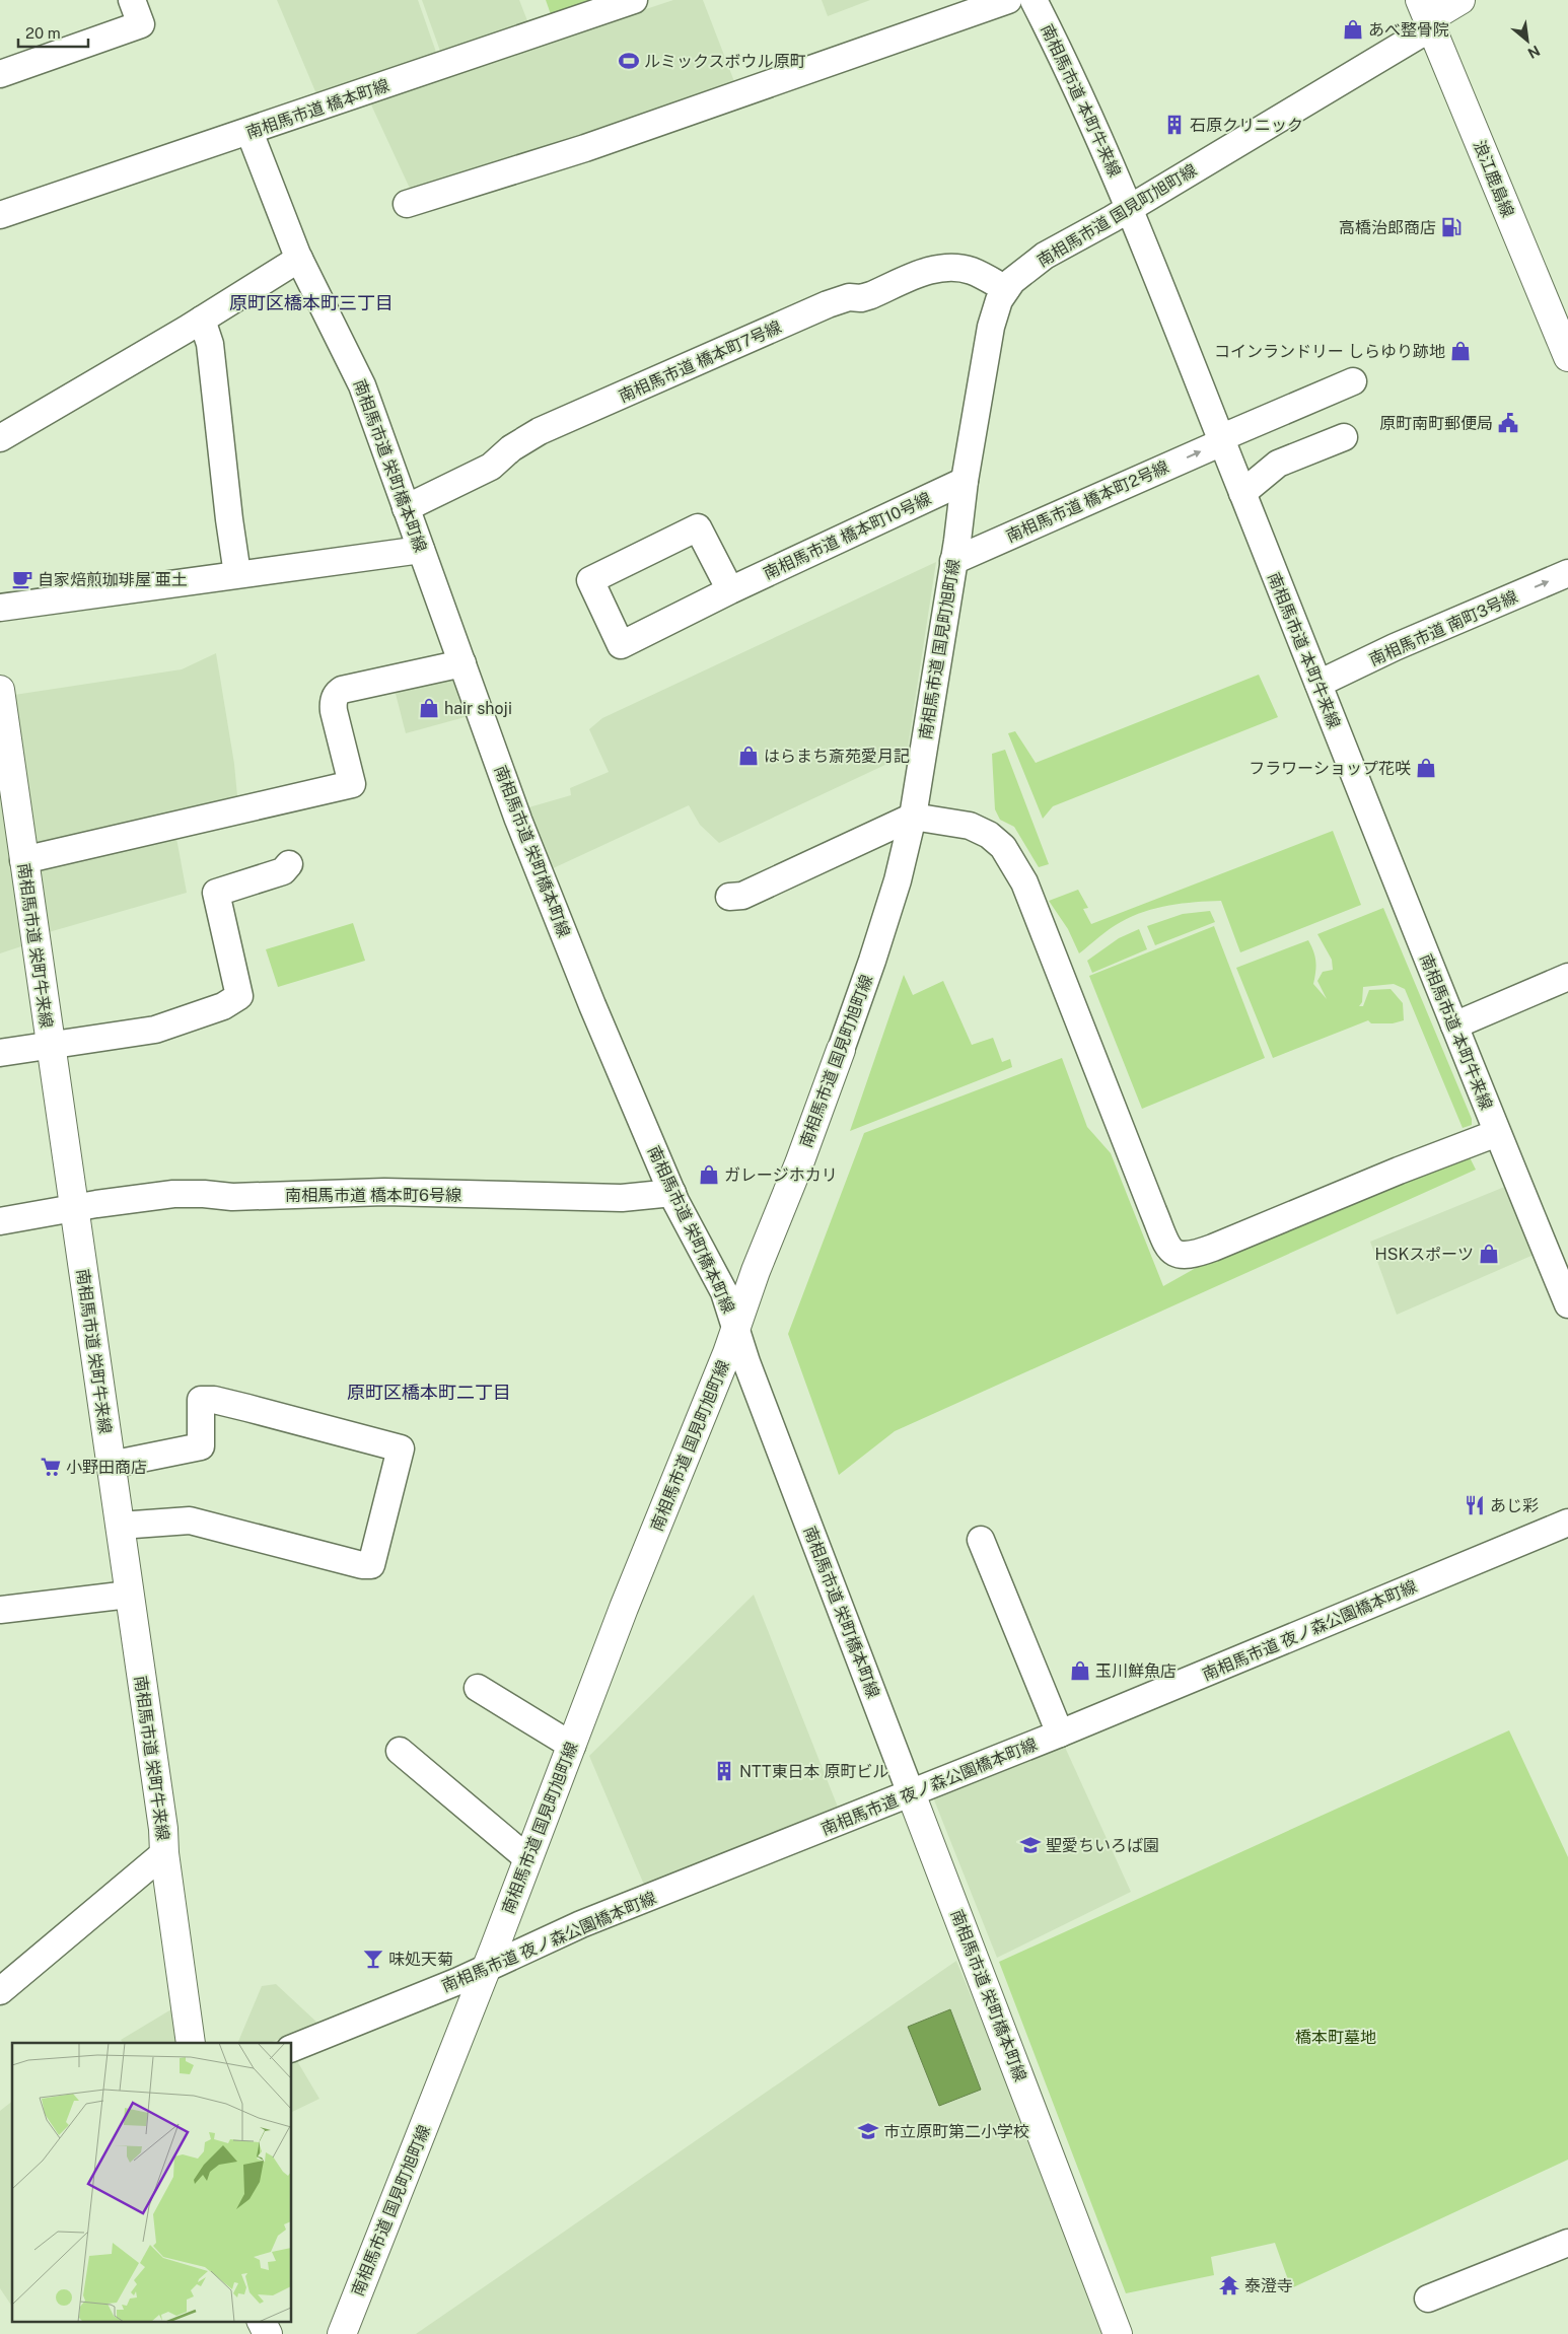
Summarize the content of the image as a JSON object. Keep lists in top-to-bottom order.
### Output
{
  "streets": {
    "street": [
      "南相馬市道 本町牛来線",
      "南相馬市道 橋本町線",
      "浪江鹿島線",
      "南相馬市道 国見町旭町線",
      "南相馬市道 橋本町7号線",
      "南相馬市道 栄町橋本町線",
      "南相馬市道 橋本町2号線",
      "南相馬市道 橋本町10号線",
      "南相馬市道 南町3号線",
      "南相馬市道 栄町牛来線",
      "南相馬市道 橋本町6号線",
      "南相馬市道 夜ノ森公園橋本町線"
    ]
  },
  "crossings": [
    ["南相馬市道 本町牛来線", "南相馬市道 国見町旭町線"],
    ["南相馬市道 本町牛来線", "南相馬市道 橋本町2号線"],
    ["南相馬市道 本町牛来線", "南相馬市道 南町3号線"],
    ["南相馬市道 橋本町線", "南相馬市道 栄町橋本町線"],
    ["浪江鹿島線", "南相馬市道 国見町旭町線"],
    ["南相馬市道 国見町旭町線", "南相馬市道 橋本町7号線"],
    ["南相馬市道 国見町旭町線", "南相馬市道 栄町橋本町線"],
    ["南相馬市道 国見町旭町線", "南相馬市道 橋本町2号線"],
    ["南相馬市道 国見町旭町線", "南相馬市道 橋本町10号線"],
    ["南相馬市道 国見町旭町線", "南相馬市道 夜ノ森公園橋本町線"],
    ["南相馬市道 橋本町7号線", "南相馬市道 栄町橋本町線"],
    ["南相馬市道 栄町橋本町線", "南相馬市道 橋本町6号線"],
    ["南相馬市道 栄町橋本町線", "南相馬市道 夜ノ森公園橋本町線"],
    ["南相馬市道 栄町牛来線", "南相馬市道 橋本町6号線"]
  ],
  "one_way": ["南相馬市道 橋本町2号線"],
  "districts": ["原町区橋本町三丁目", "原町区橋本町二丁目"],
  "parks": ["橋本町墓地"],
  "places": {
    "shop": [
      "あべ整骨院",
      "コインランドリー しらゆり跡地",
      "hair shoji",
      "はらまち斎苑愛月記",
      "フラワーショップ花咲",
      "ガレージホカリ",
      "HSKスポーツ",
      "玉川鮮魚店"
    ],
    "sports": ["ルミックスボウル原町"],
    "building": ["石原クリニック", "NTT東日本 原町ビル"],
    "fuel station": ["高橋治郎商店"],
    "public building": ["原町南町郵便局"],
    "cafe": ["自家焙煎珈琲屋 亜土"],
    "supermarket": ["小野田商店"],
    "restaurant": ["あじ彩"],
    "school or university": ["聖愛ちいろば園", "市立原町第二小学校"],
    "bar": ["味処天菊"],
    "temple": ["泰澄寺"]
  },
  "scale_bar": "20 m",
  "north": "bottom right"
}
